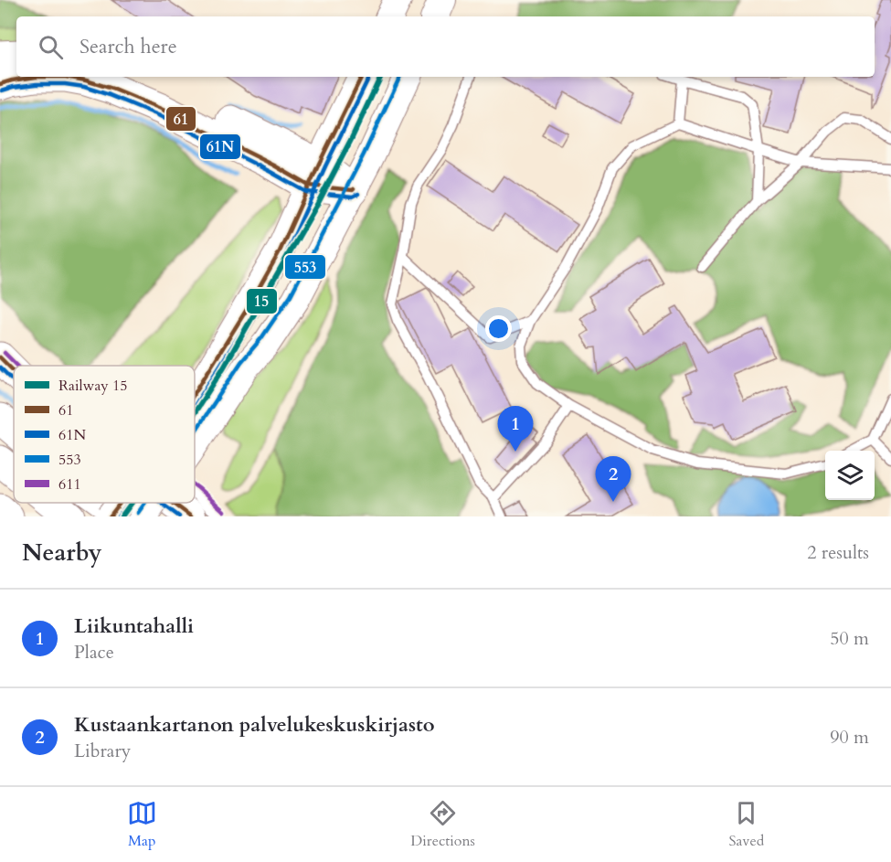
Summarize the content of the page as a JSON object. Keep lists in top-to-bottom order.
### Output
{
  "lines": [
    "rail line 15",
    "transit line 61",
    "transit line 61N",
    "transit line 553",
    "transit line 611"
  ],
  "legend": [
    "Railway 15",
    "61",
    "61N",
    "553",
    "611"
  ],
  "page": {
    "search": "Search here",
    "pins": ["1", "2"],
    "heading": ["Nearby", "2 results"],
    "list": [
      {
        "mark": "1",
        "name": "Liikuntahalli",
        "note": "Place",
        "value": "50 m"
      },
      {
        "mark": "2",
        "name": "Kustaankartanon palvelukeskuskirjasto",
        "note": "Library",
        "value": "90 m"
      }
    ],
    "nav": ["Map", "Directions", "Saved"]
  }
}
